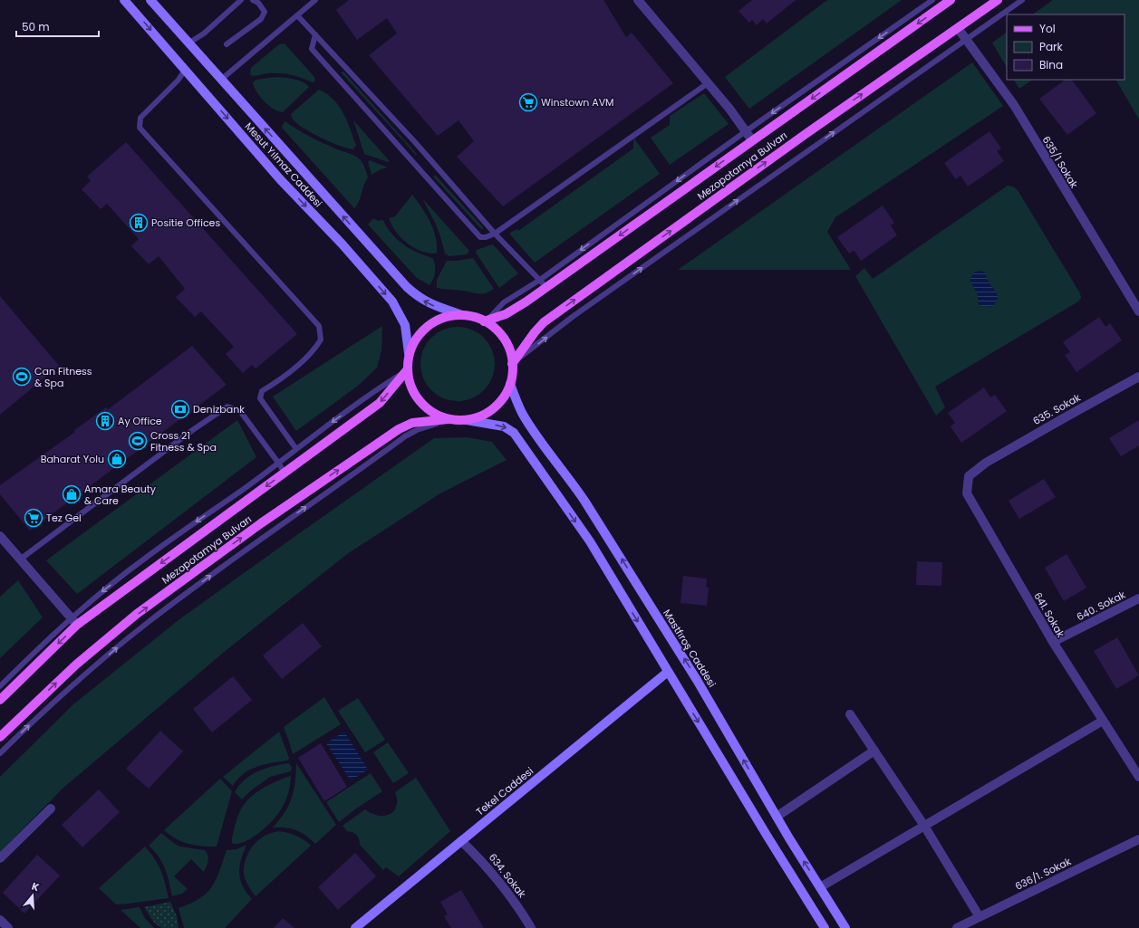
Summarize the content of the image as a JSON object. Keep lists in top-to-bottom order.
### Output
{
  "streets": {
    "main road": [
      "Mesut Yılmaz Caddesi",
      "Mezopotamya Bulvarı",
      "Mastfıroş Caddesi",
      "Tekel Caddesi"
    ],
    "street": [
      "635/1 Sokak",
      "635. Sokak",
      "640. Sokak",
      "641. Sokak",
      "636/1. Sokak",
      "634. Sokak"
    ]
  },
  "crossings": [
    ["635/1 Sokak", "Mezopotamya Bulvarı"],
    ["Mesut Yılmaz Caddesi", "Mezopotamya Bulvarı"],
    ["Mesut Yılmaz Caddesi", "Mastfıroş Caddesi"],
    ["Mezopotamya Bulvarı", "Mastfıroş Caddesi"],
    ["635. Sokak", "641. Sokak"],
    ["640. Sokak", "641. Sokak"],
    ["Tekel Caddesi", "634. Sokak"]
  ],
  "places": {
    "supermarket": ["Winstown AVM", "Tez Gel"],
    "building": ["Positie Offices", "Ay Office"],
    "sports": ["Can Fitness & Spa", "Cross 21 Fitness & Spa"],
    "bank": ["Denizbank"],
    "shop": ["Baharat Yolu", "Amara Beauty & Care"]
  },
  "legend": ["Yol", "Park", "Bina"],
  "scale_bar": "50 m",
  "north": "top"
}
